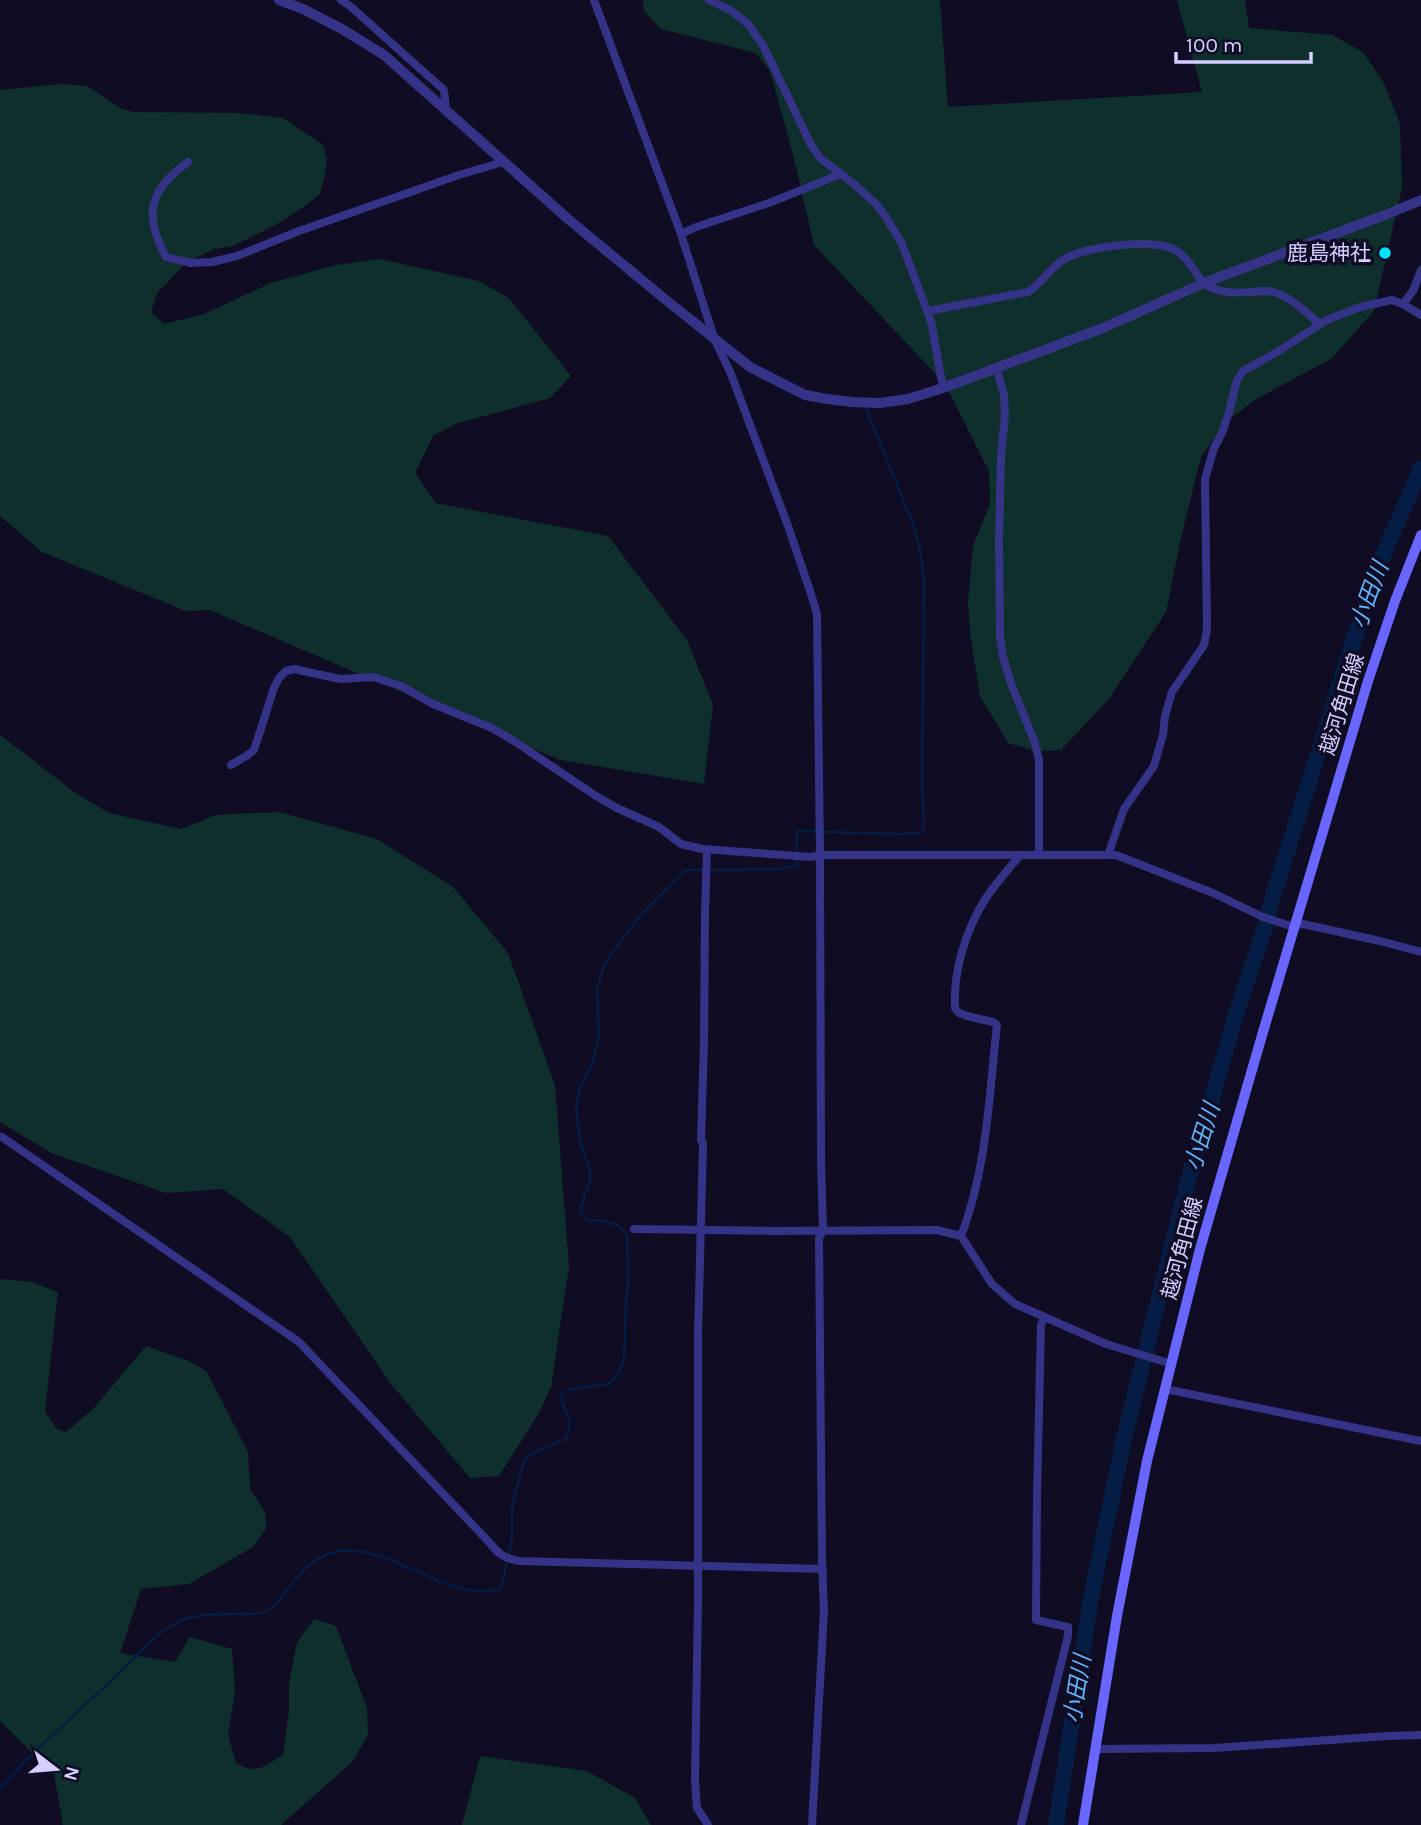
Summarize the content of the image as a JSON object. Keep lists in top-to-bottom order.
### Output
{
  "streets": {
    "main road": ["越河角田線"]
  },
  "water": ["小田川"],
  "places": ["鹿島神社"],
  "scale_bar": "100 m",
  "north": "right"
}
